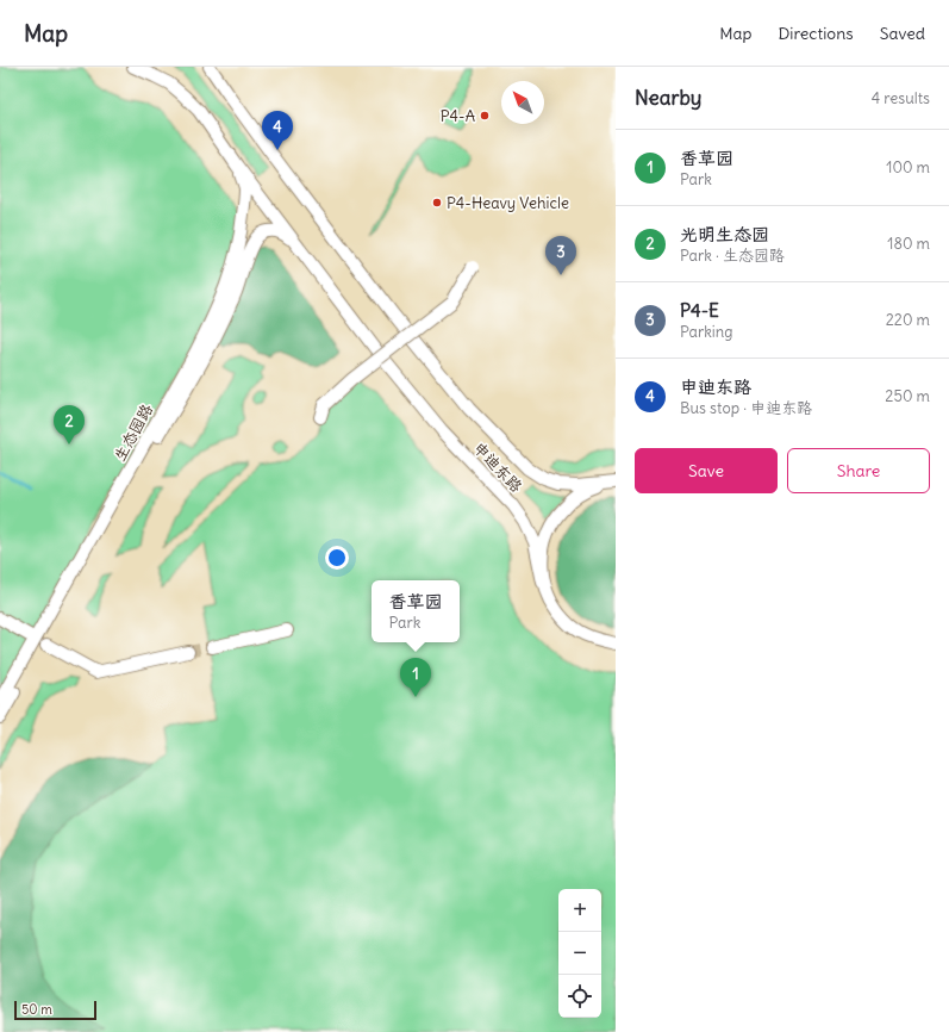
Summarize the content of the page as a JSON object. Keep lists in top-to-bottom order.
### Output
{
  "streets": {
    "street": ["生态园路", "申迪东路"]
  },
  "crossings": [
    ["生态园路", "申迪东路"]
  ],
  "places": ["P4-A", "P4-Heavy Vehicle"],
  "scale_bar": "50 m",
  "north": "top left",
  "page": {
    "header": "Map",
    "nav": ["Map", "Directions", "Saved"],
    "heading": ["Nearby", "4 results"],
    "pins": [
      "4",
      "3",
      "2",
      "1"
    ],
    "list": [
      {
        "mark": "1",
        "name": "香草园",
        "note": "Park",
        "value": "100 m"
      },
      {
        "mark": "2",
        "name": "光明生态园",
        "note": "Park · 生态园路",
        "value": "180 m"
      },
      {
        "mark": "3",
        "name": "P4-E",
        "note": "Parking",
        "value": "220 m"
      },
      {
        "mark": "4",
        "name": "申迪东路",
        "note": "Bus stop · 申迪东路",
        "value": "250 m"
      }
    ],
    "buttons": ["Save", "Share"],
    "popup": ["香草园", "Park"],
    "map_buttons": ["+", "−"],
    "scale": "50 m"
  }
}
